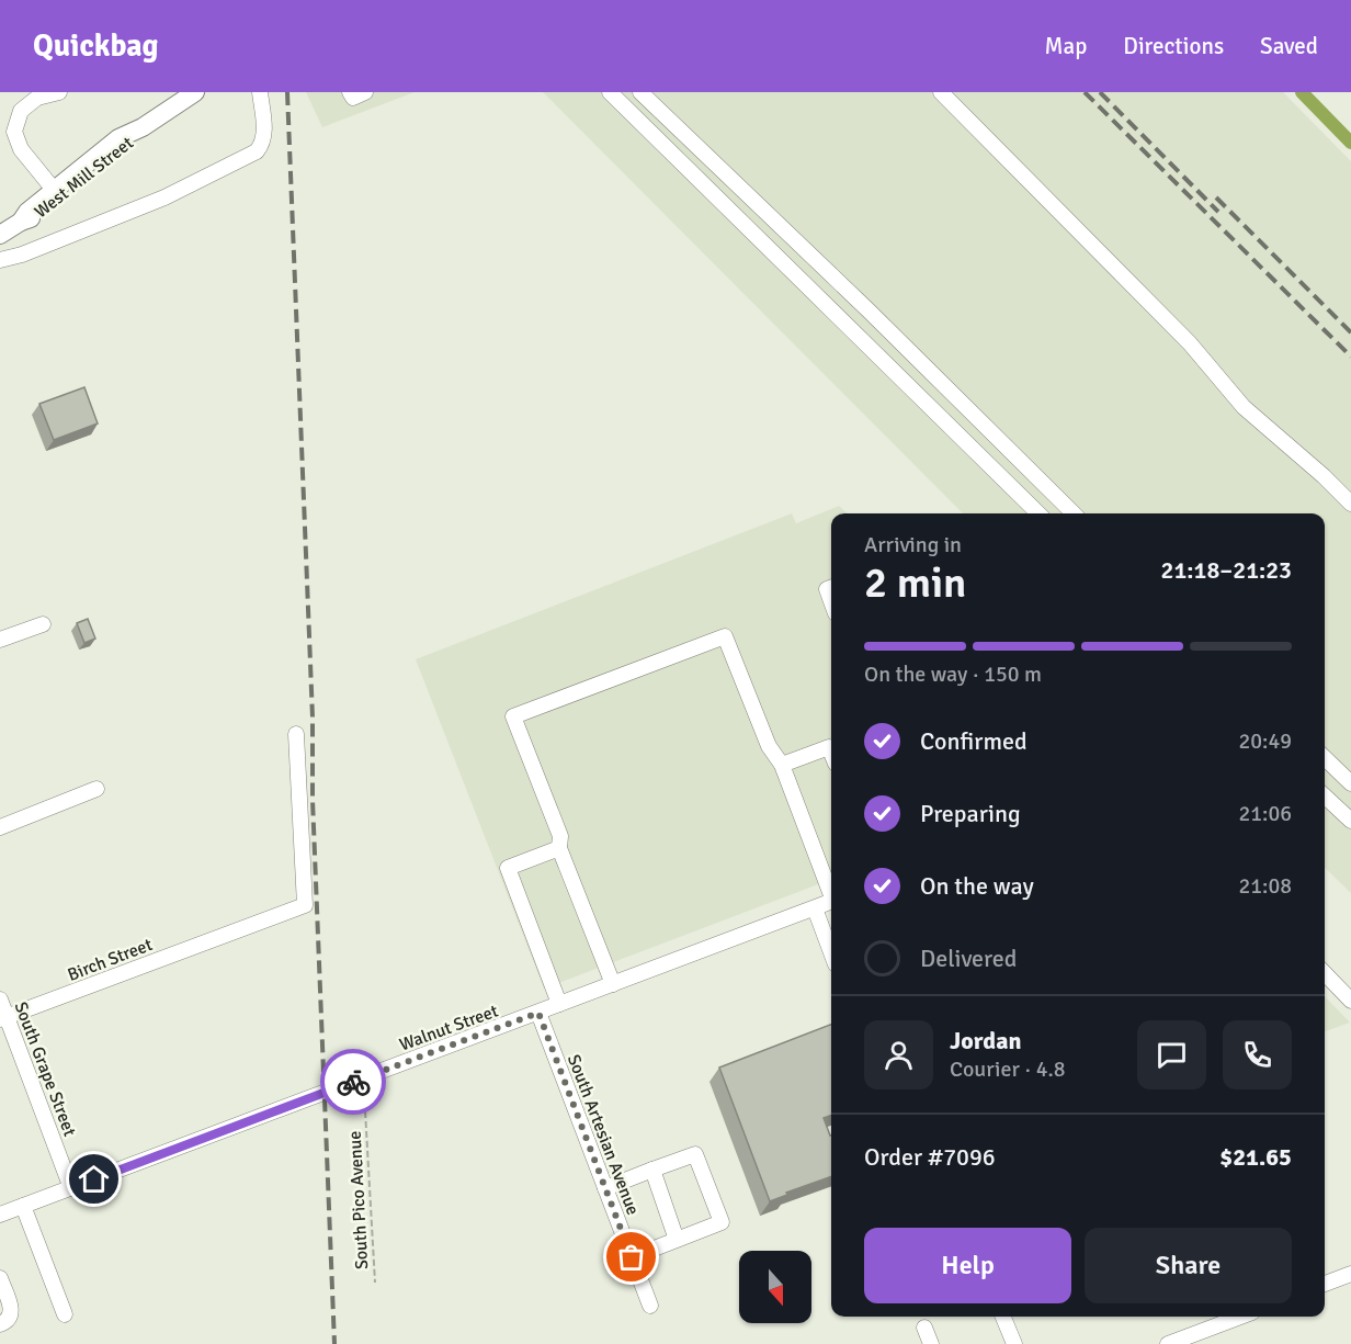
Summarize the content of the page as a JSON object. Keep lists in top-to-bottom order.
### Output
{
  "streets": {
    "main road": ["West Mill Street"],
    "street": [
      "Birch Street",
      "Walnut Street",
      "South Grape Street",
      "South Artesian Avenue"
    ],
    "path": ["South Pico Avenue"]
  },
  "crossings": [
    ["Birch Street", "South Grape Street"],
    ["Walnut Street", "South Grape Street"],
    ["Walnut Street", "South Artesian Avenue"],
    ["Walnut Street", "South Pico Avenue"]
  ],
  "north": "bottom",
  "page": {
    "header": "Quickbag",
    "nav": ["Map", "Directions", "Saved"],
    "heading": ["2 min", "Arriving in", "21:18–21:23"],
    "panel": [
      "Jordan",
      "Courier · 4.8",
      "Order #7096",
      "$21.65"
    ],
    "bar": "On the way · 150 m",
    "list": [
      ["Confirmed", "20:49"],
      ["Preparing", "21:06"],
      ["On the way", "21:08"],
      "Delivered"
    ],
    "buttons": ["Help", "Share"]
  }
}
